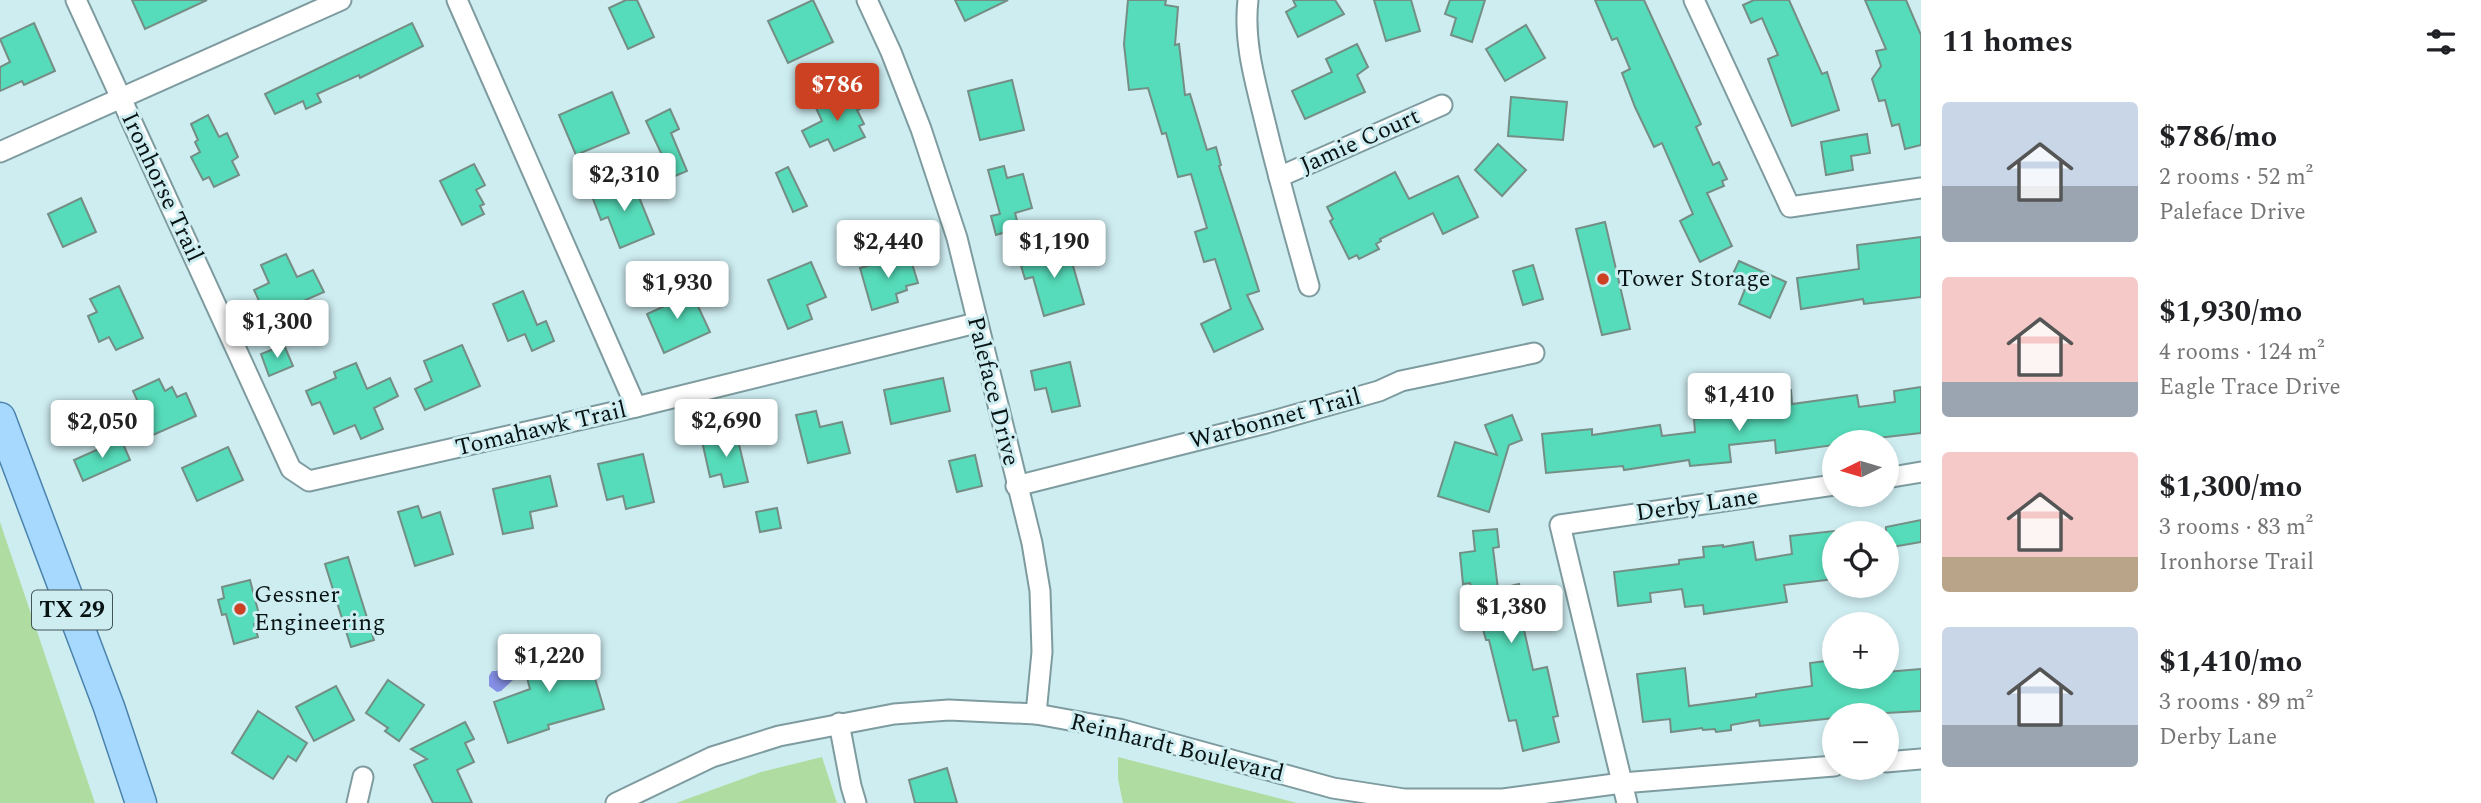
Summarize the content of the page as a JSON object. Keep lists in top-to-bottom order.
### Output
{
  "streets": {
    "main road": ["TX 29"],
    "street": [
      "Jamie Court",
      "Ironhorse Trail",
      "Paleface Drive",
      "Warbonnet Trail",
      "Tomahawk Trail",
      "Derby Lane",
      "Reinhardt Boulevard"
    ]
  },
  "crossings": [
    ["Ironhorse Trail", "Tomahawk Trail"],
    ["Paleface Drive", "Warbonnet Trail"],
    ["Paleface Drive", "Tomahawk Trail"],
    ["Paleface Drive", "Reinhardt Boulevard"],
    ["Derby Lane", "Reinhardt Boulevard"]
  ],
  "places": ["Tower Storage", "Gessner Engineering"],
  "north": "left",
  "page": {
    "heading": "11 homes",
    "price": [
      "$786",
      "$2,310",
      "$2,440",
      "$1,190",
      "$1,930",
      "$1,300",
      "$1,410",
      "$2,690",
      "$2,050",
      "$1,380",
      "$1,220"
    ],
    "list": [
      {
        "name": "$786/mo",
        "note": "2 rooms · 52 m² · Paleface Drive"
      },
      {
        "name": "$1,930/mo",
        "note": "4 rooms · 124 m² · Eagle Trace Drive"
      },
      {
        "name": "$1,300/mo",
        "note": "3 rooms · 83 m² · Ironhorse Trail"
      },
      {
        "name": "$1,410/mo",
        "note": "3 rooms · 89 m² · Derby Lane"
      }
    ],
    "map_buttons": ["+", "−"]
  }
}
